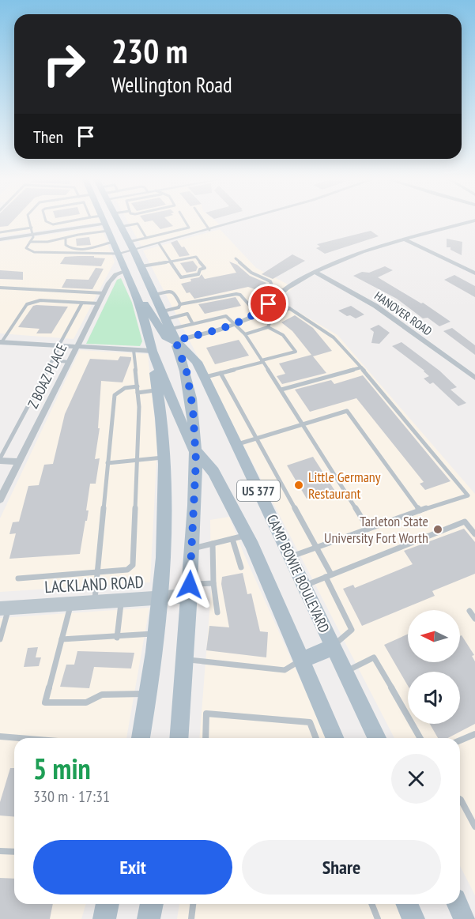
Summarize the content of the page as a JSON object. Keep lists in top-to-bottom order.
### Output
{
  "streets": {
    "main road": ["US 377", "CAMP BOWIE BOULEVARD"],
    "street": ["HANOVER ROAD", "Z BOAZ PLACE", "LACKLAND ROAD"]
  },
  "crossings": [
    ["Z BOAZ PLACE", "CAMP BOWIE BOULEVARD"]
  ],
  "places": ["Little Germany Restaurant", "Tarleton State University Fort Worth"],
  "north": "left",
  "page": {
    "turn": ["230 m", "Wellington Road"],
    "then": "Then",
    "heading": ["5 min", "330 m · 17:31"],
    "buttons": ["Exit", "Share"]
  }
}
